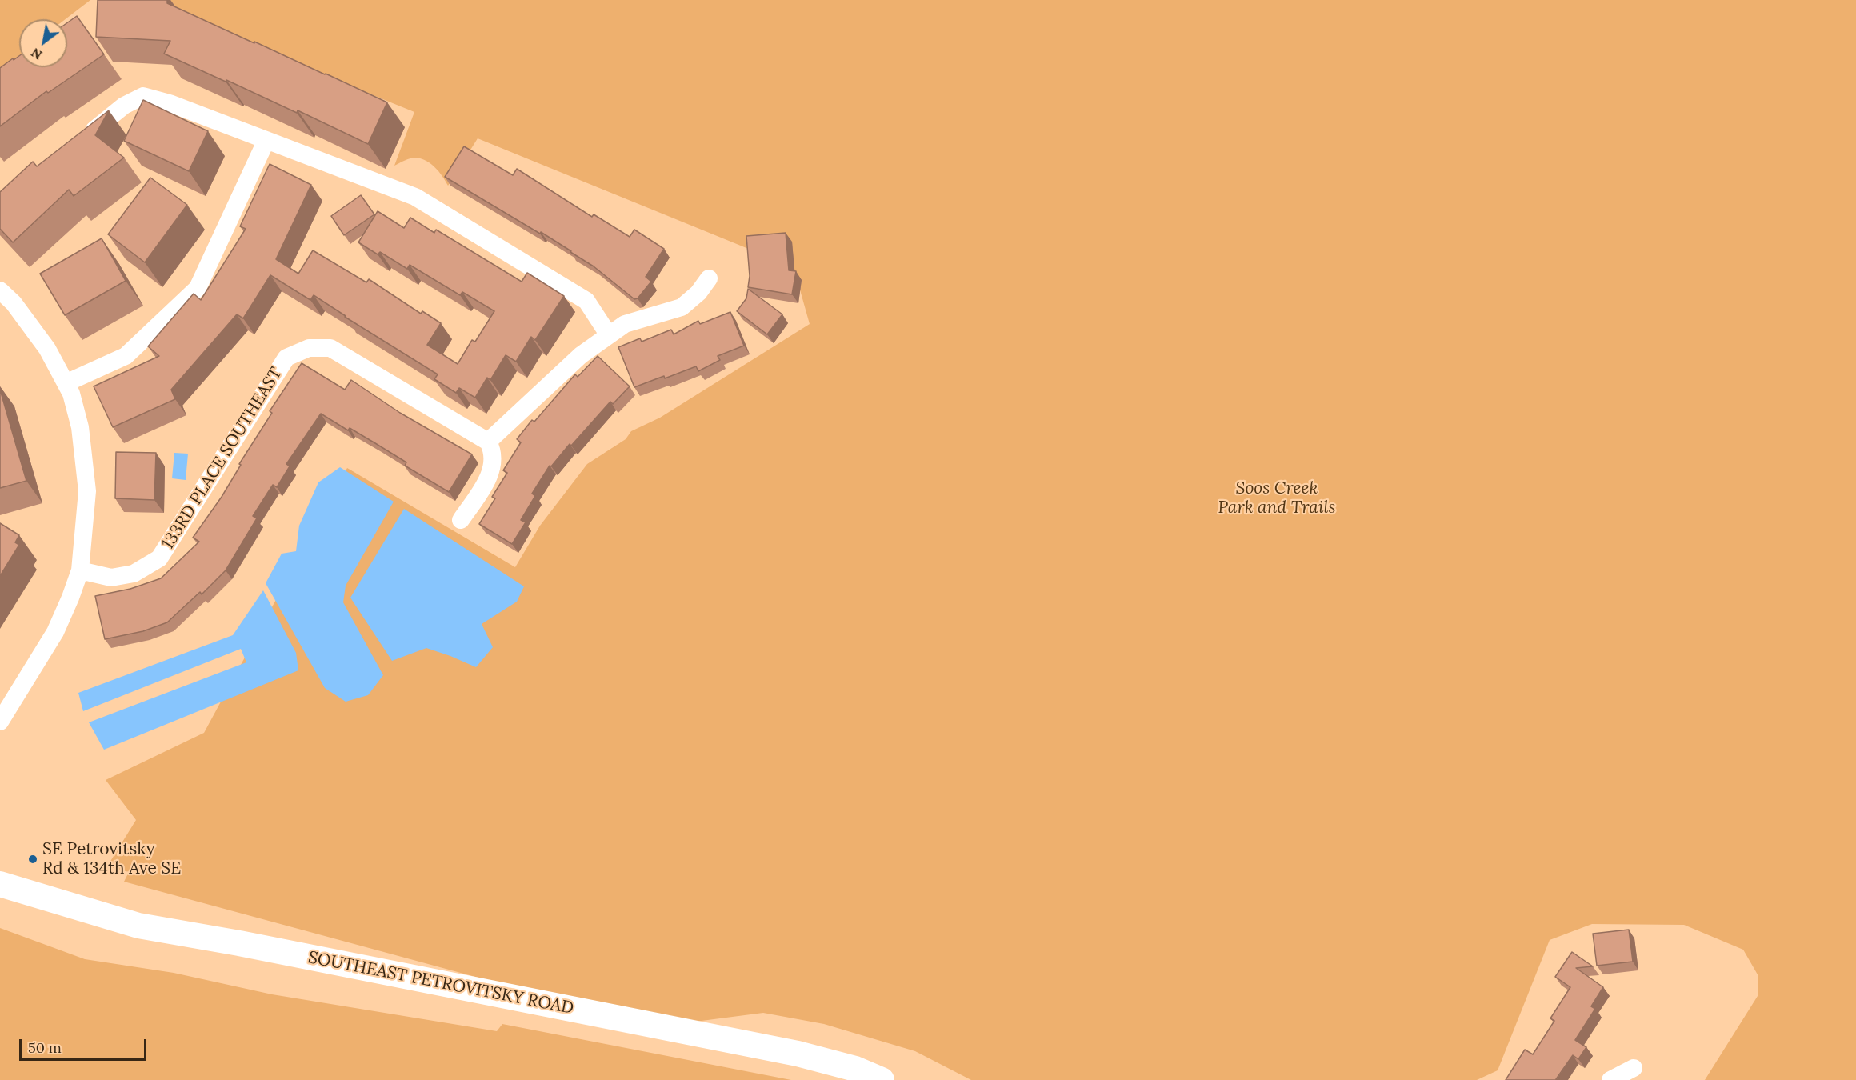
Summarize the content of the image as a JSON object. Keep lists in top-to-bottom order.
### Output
{
  "streets": {
    "main road": ["SOUTHEAST PETROVITSKY ROAD"],
    "street": ["133RD PLACE SOUTHEAST"]
  },
  "parks": ["Soos Creek Park and Trails"],
  "places": ["SE Petrovitsky Rd & 134th Ave SE"],
  "scale_bar": "50 m",
  "north": "bottom left"
}
